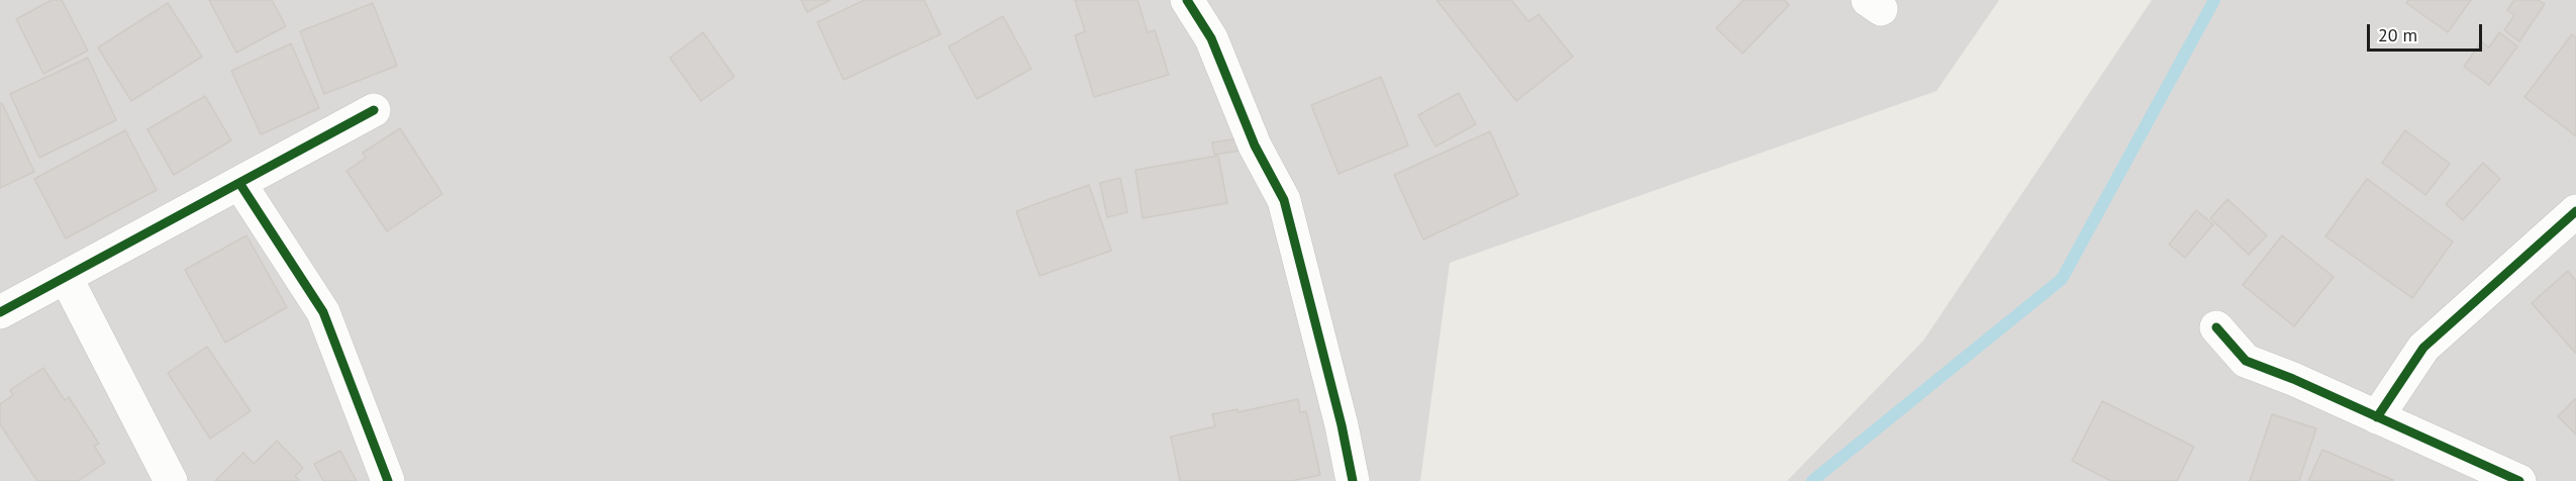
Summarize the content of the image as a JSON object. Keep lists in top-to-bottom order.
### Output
{
  "scale_bar": "20 m"
}
